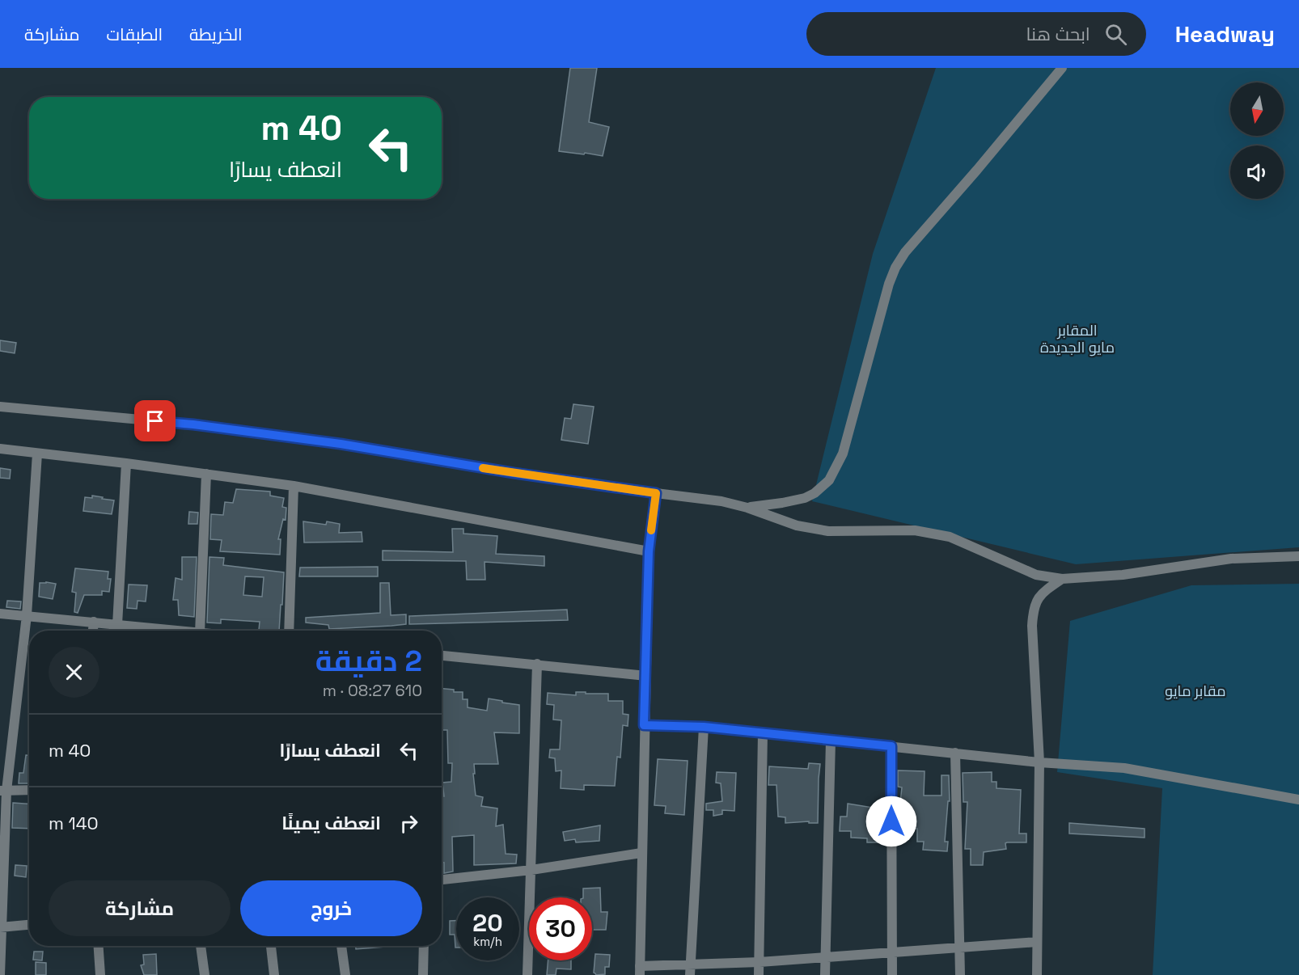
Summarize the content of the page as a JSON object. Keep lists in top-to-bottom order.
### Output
{
  "parks": ["المقابر مايو الجديدة", "مقابر مايو"],
  "north": "bottom",
  "page": {
    "header": "Headway",
    "search": "ابحث هنا",
    "nav": ["الخريطة", "الطبقات", "مشاركة"],
    "turn": ["40 m", "انعطف يسارًا"],
    "heading": ["2 دقيقة", "610 m · 08:27"],
    "list": [
      {
        "name": "انعطف يسارًا",
        "value": "40 m"
      },
      {
        "name": "انعطف يمينًا",
        "value": "140 m"
      }
    ],
    "buttons": ["خروج", "مشاركة"],
    "speed": "20 km/h",
    "limit": "30"
  }
}
